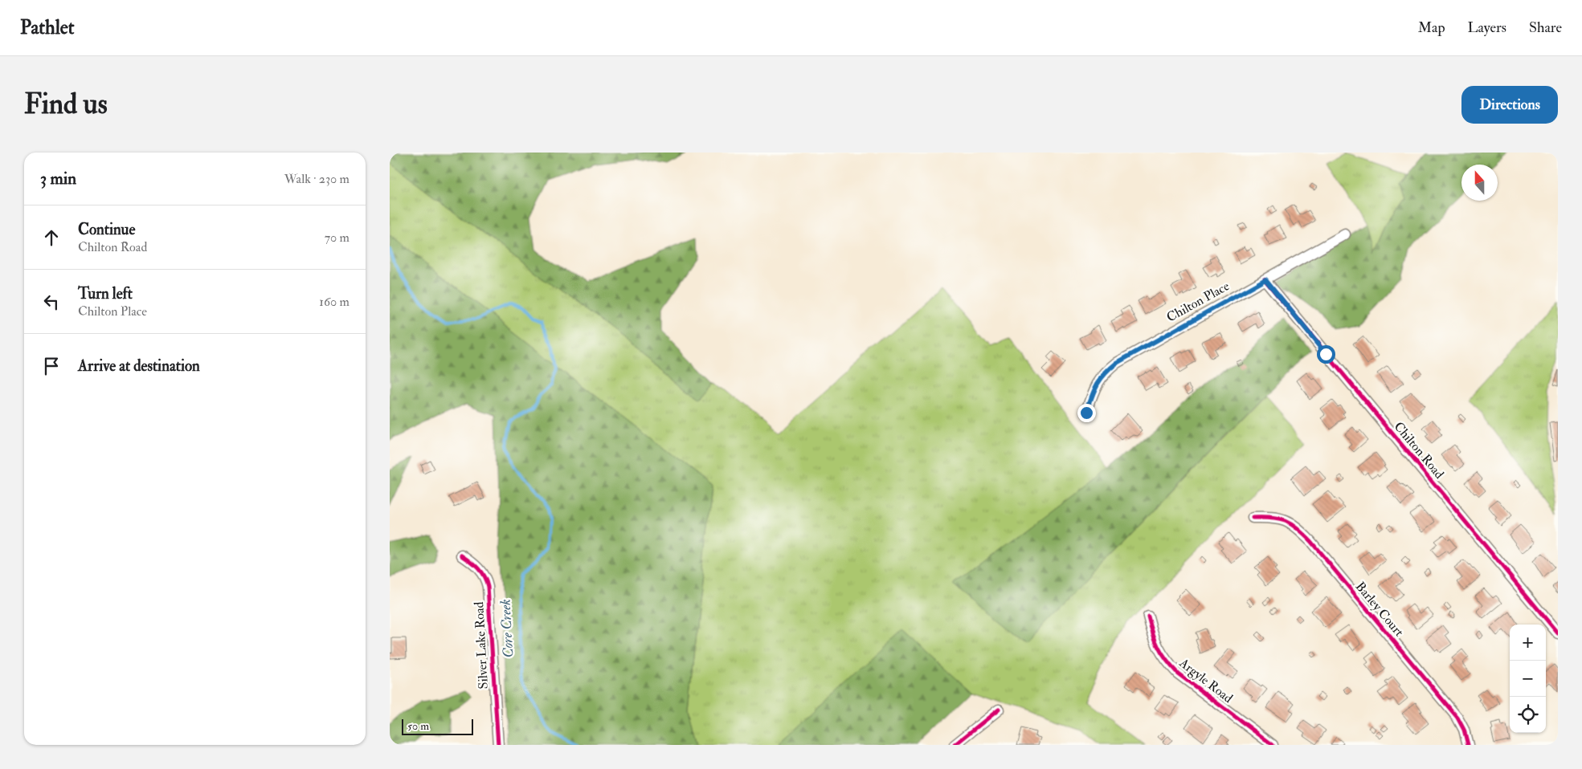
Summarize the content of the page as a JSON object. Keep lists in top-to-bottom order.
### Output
{
  "streets": {
    "street": [
      "Chilton Place",
      "Chilton Road",
      "Barley Court",
      "Silver Lake Road",
      "Argyle Road"
    ]
  },
  "crossings": [
    ["Chilton Place", "Chilton Road"]
  ],
  "water": ["Core Creek"],
  "scale_bar": "50 m",
  "north": "top",
  "page": {
    "header": "Pathlet",
    "nav": ["Map", "Layers", "Share"],
    "buttons": "Directions",
    "title": "Find us",
    "heading": ["3 min", "Walk · 230 m"],
    "list": [
      ["Continue", "Chilton Road", "70 m"],
      ["Turn left", "Chilton Place", "160 m"],
      "Arrive at destination"
    ],
    "map_buttons": ["+", "−"],
    "scale": "50 m"
  }
}
